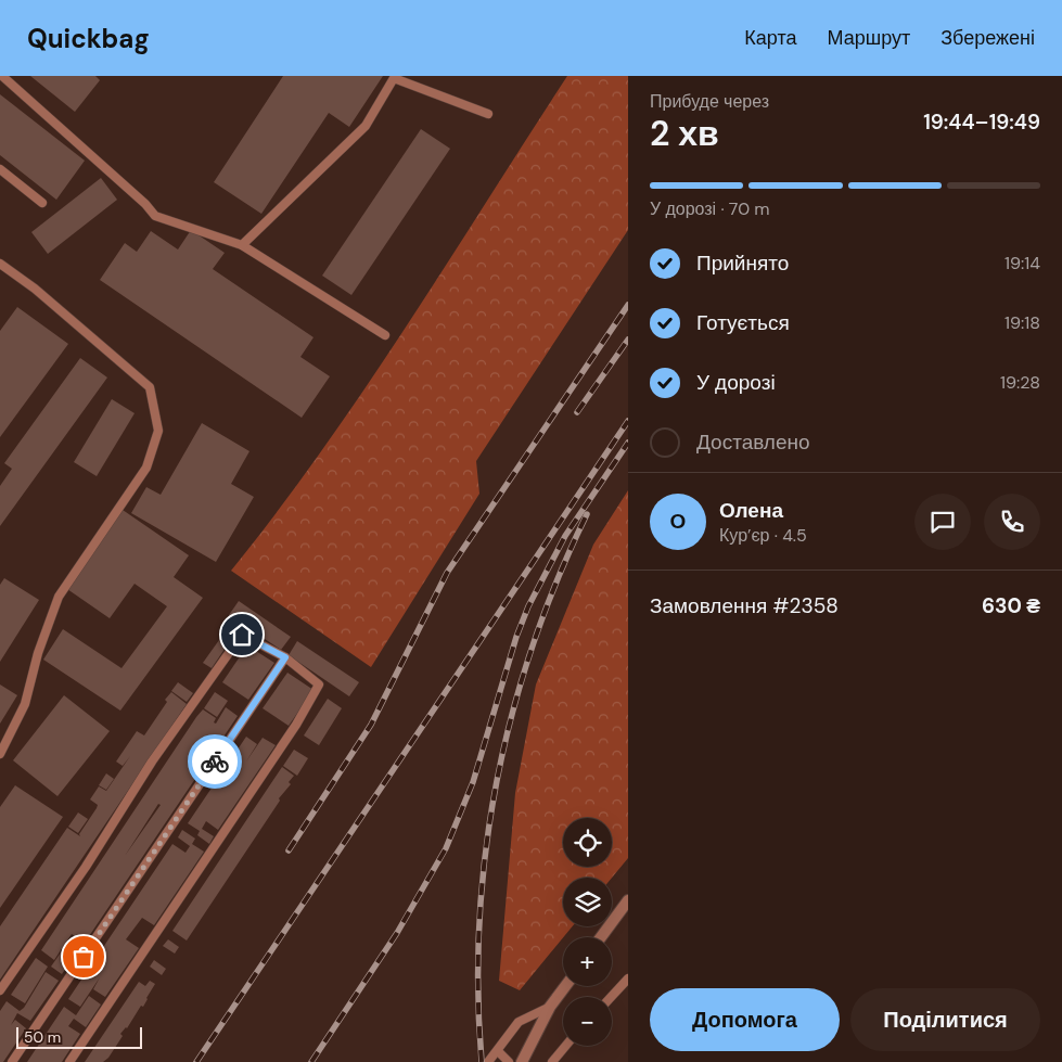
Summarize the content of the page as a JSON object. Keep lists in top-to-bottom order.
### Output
{
  "scale_bar": "50 m",
  "page": {
    "header": "Quickbag",
    "nav": ["Карта", "Маршрут", "Збережені"],
    "heading": ["2 хв", "Прибуде через", "19:44–19:49"],
    "panel": [
      "Олена",
      "Кур’єр · 4.5",
      "Замовлення #2358",
      "630 ₴"
    ],
    "bar": "У дорозі · 70 m",
    "list": [
      ["Прийнято", "19:14"],
      ["Готується", "19:18"],
      ["У дорозі", "19:28"],
      "Доставлено"
    ],
    "round": "О",
    "map_buttons": ["+", "−"],
    "buttons": ["Допомога", "Поділитися"],
    "scale": "50 m"
  }
}
